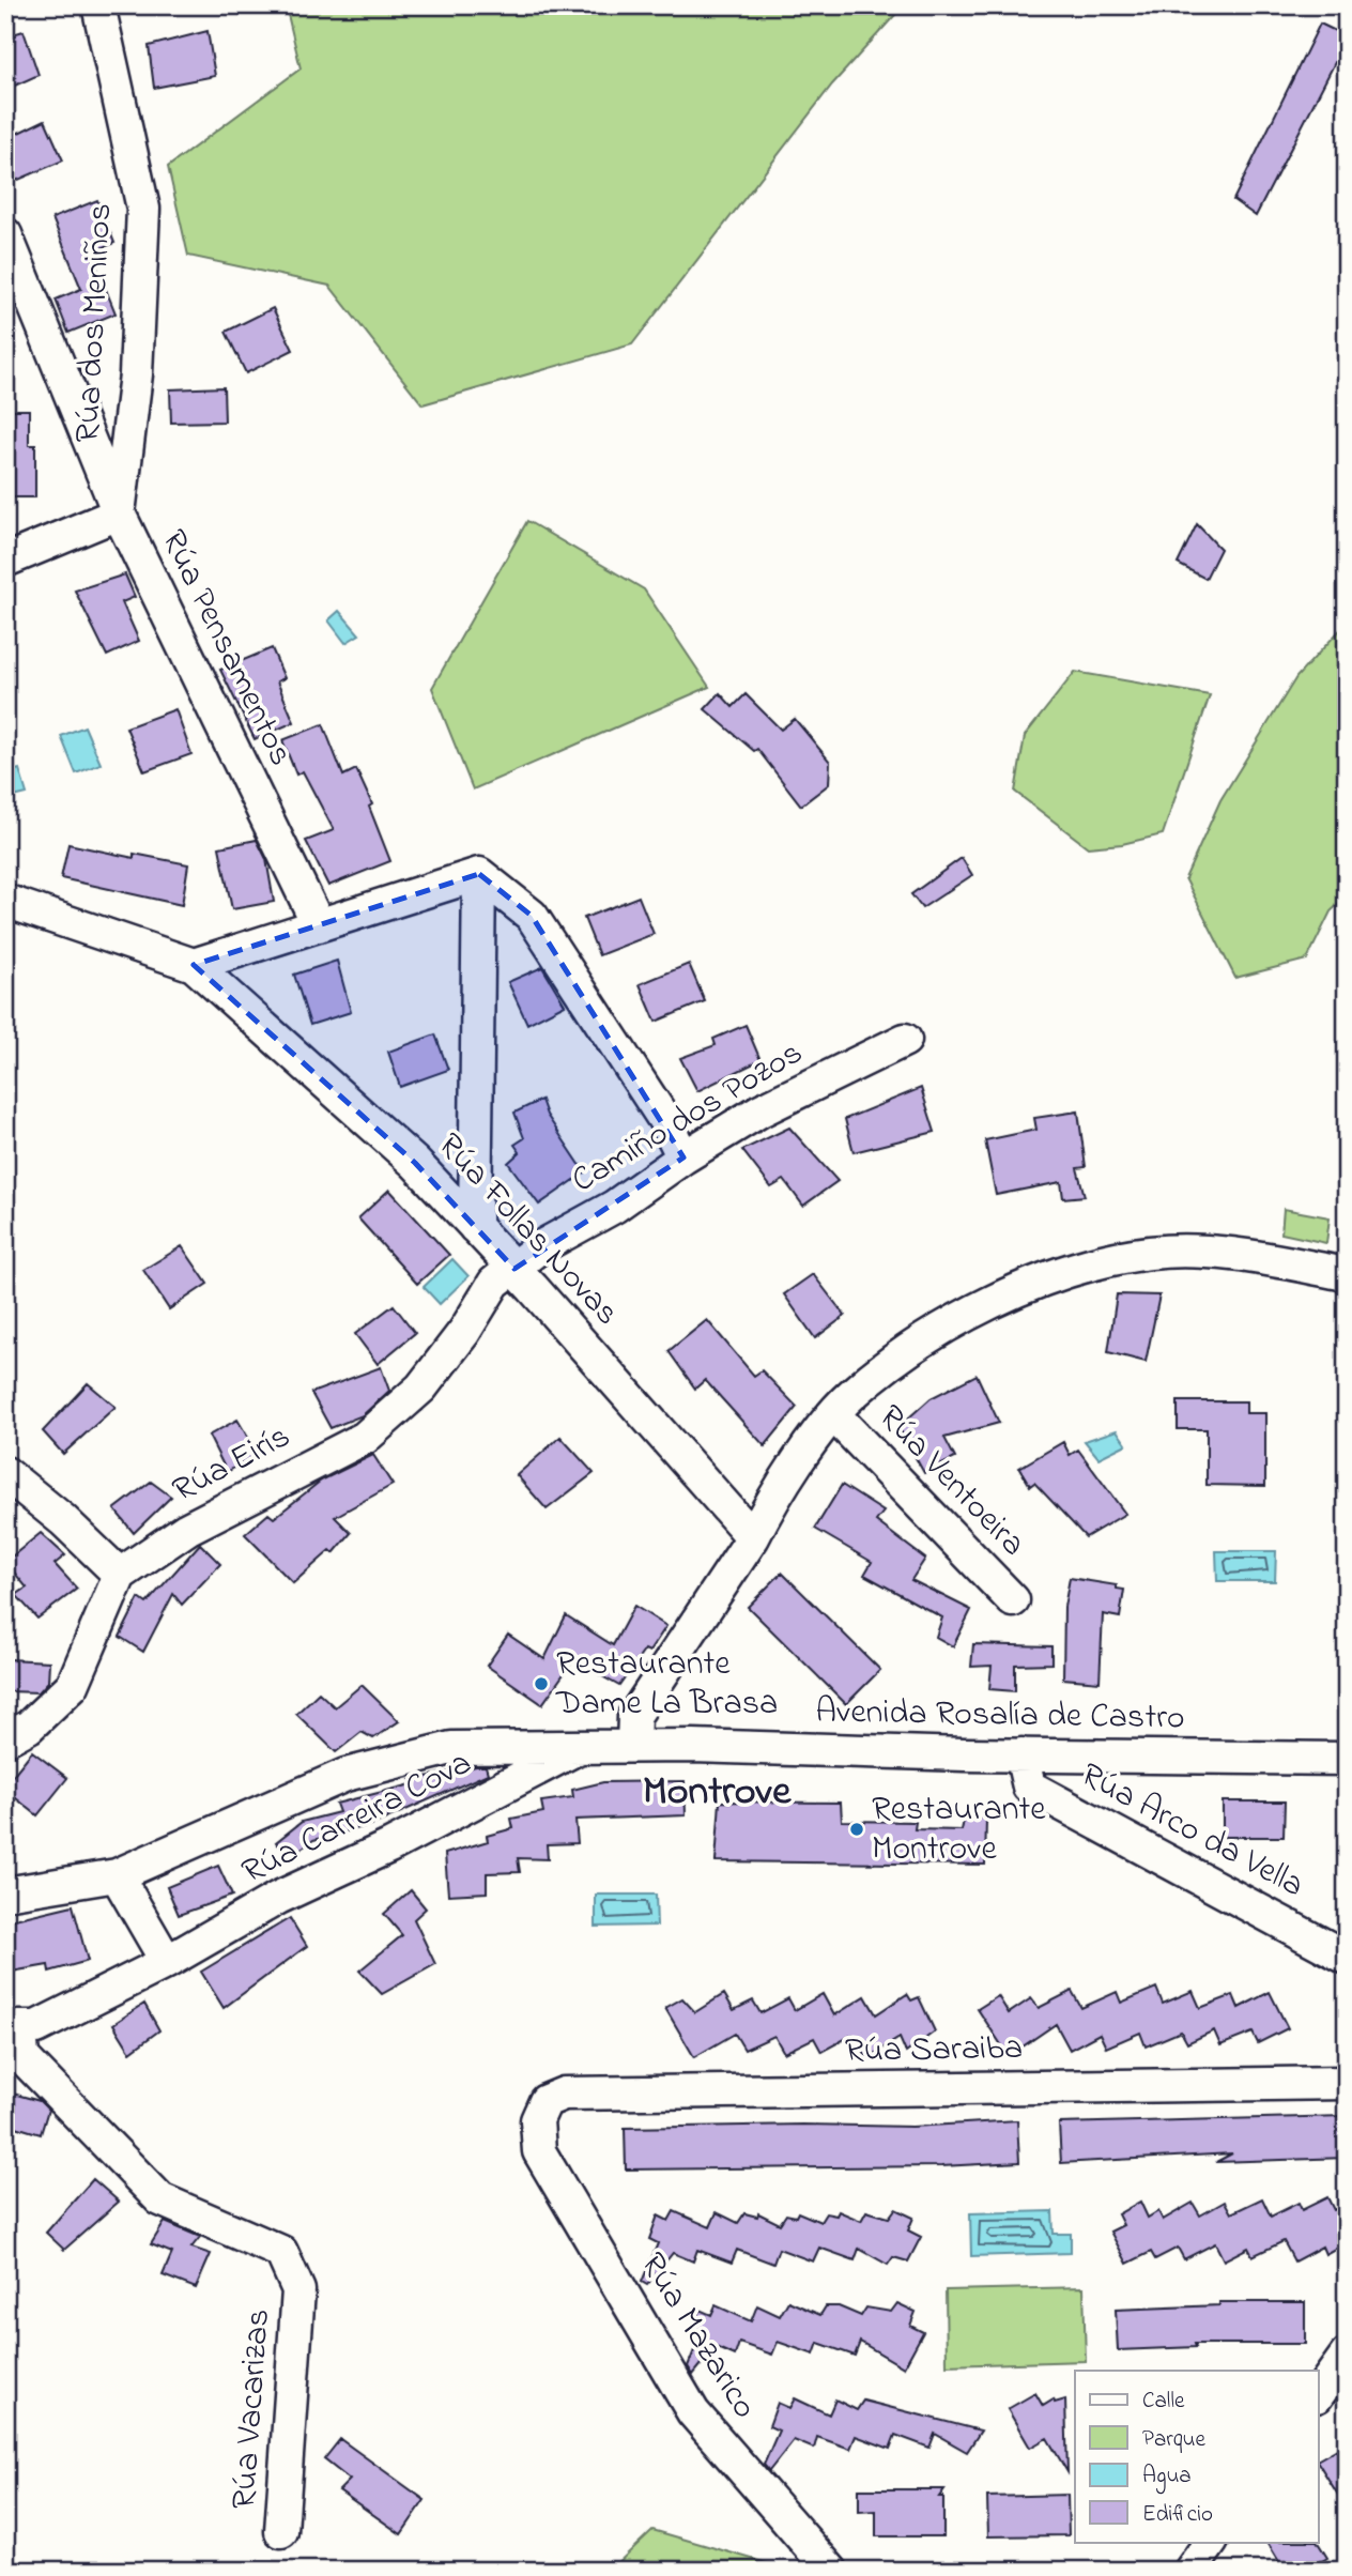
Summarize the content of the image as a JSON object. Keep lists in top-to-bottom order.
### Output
{
  "streets": {
    "street": [
      "Rúa dos Meniños",
      "Rúa Pensamentos",
      "Camiño dos Pozos",
      "Rúa Follas Novas",
      "Rúa Eirís",
      "Rúa Ventoeira",
      "Avenida Rosalía de Castro",
      "Rúa Carreira Cova",
      "Rúa Arco da Vella",
      "Rúa Saraiba",
      "Rúa Mazarico",
      "Rúa Vacarizas"
    ]
  },
  "crossings": [
    ["Rúa dos Meniños", "Rúa Pensamentos"],
    ["Camiño dos Pozos", "Rúa Follas Novas"],
    ["Camiño dos Pozos", "Rúa Eirís"],
    ["Rúa Follas Novas", "Rúa Eirís"],
    ["Rúa Follas Novas", "Rúa Ventoeira"],
    ["Avenida Rosalía de Castro", "Rúa Carreira Cova"],
    ["Avenida Rosalía de Castro", "Rúa Arco da Vella"],
    ["Rúa Carreira Cova", "Rúa Vacarizas"],
    ["Rúa Saraiba", "Rúa Mazarico"]
  ],
  "districts": ["Montrove"],
  "places": ["Restaurante Dame La Brasa", "Restaurante Montrove"],
  "legend": [
    "Calle",
    "Parque",
    "Agua",
    "Edificio"
  ]
}
